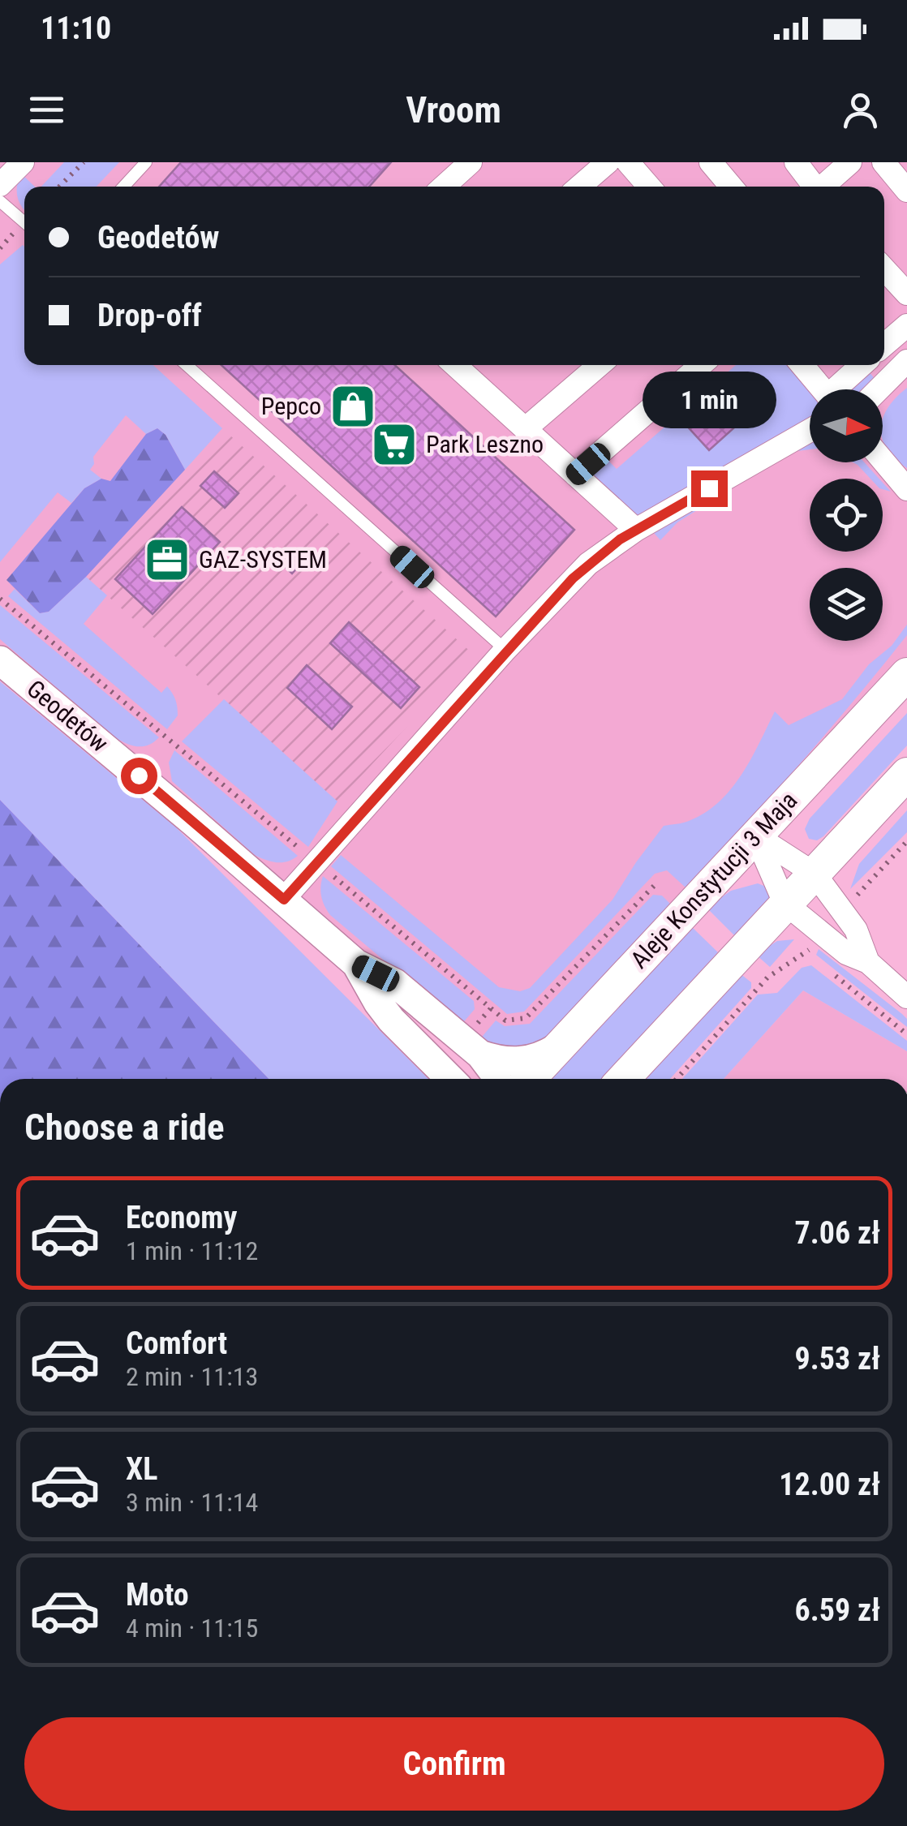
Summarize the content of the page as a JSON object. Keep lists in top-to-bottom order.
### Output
{
  "streets": {
    "main road": ["Aleje Konstytucji 3 Maja"],
    "street": ["Geodetów"]
  },
  "places": {
    "shop": ["Pepco"],
    "supermarket": ["Park Leszno"],
    "office": ["GAZ-SYSTEM"]
  },
  "north": "right",
  "page": {
    "status": "11:10",
    "header": "Vroom",
    "banner": ["Geodetów", "Drop-off"],
    "bubble": "1 min",
    "heading": "Choose a ride",
    "list": [
      {
        "name": "Economy",
        "note": "1 min · 11:12",
        "value": "7.06 zł"
      },
      {
        "name": "Comfort",
        "note": "2 min · 11:13",
        "value": "9.53 zł"
      },
      {
        "name": "XL",
        "note": "3 min · 11:14",
        "value": "12.00 zł"
      },
      {
        "name": "Moto",
        "note": "4 min · 11:15",
        "value": "6.59 zł"
      }
    ],
    "buttons": "Confirm"
  }
}
